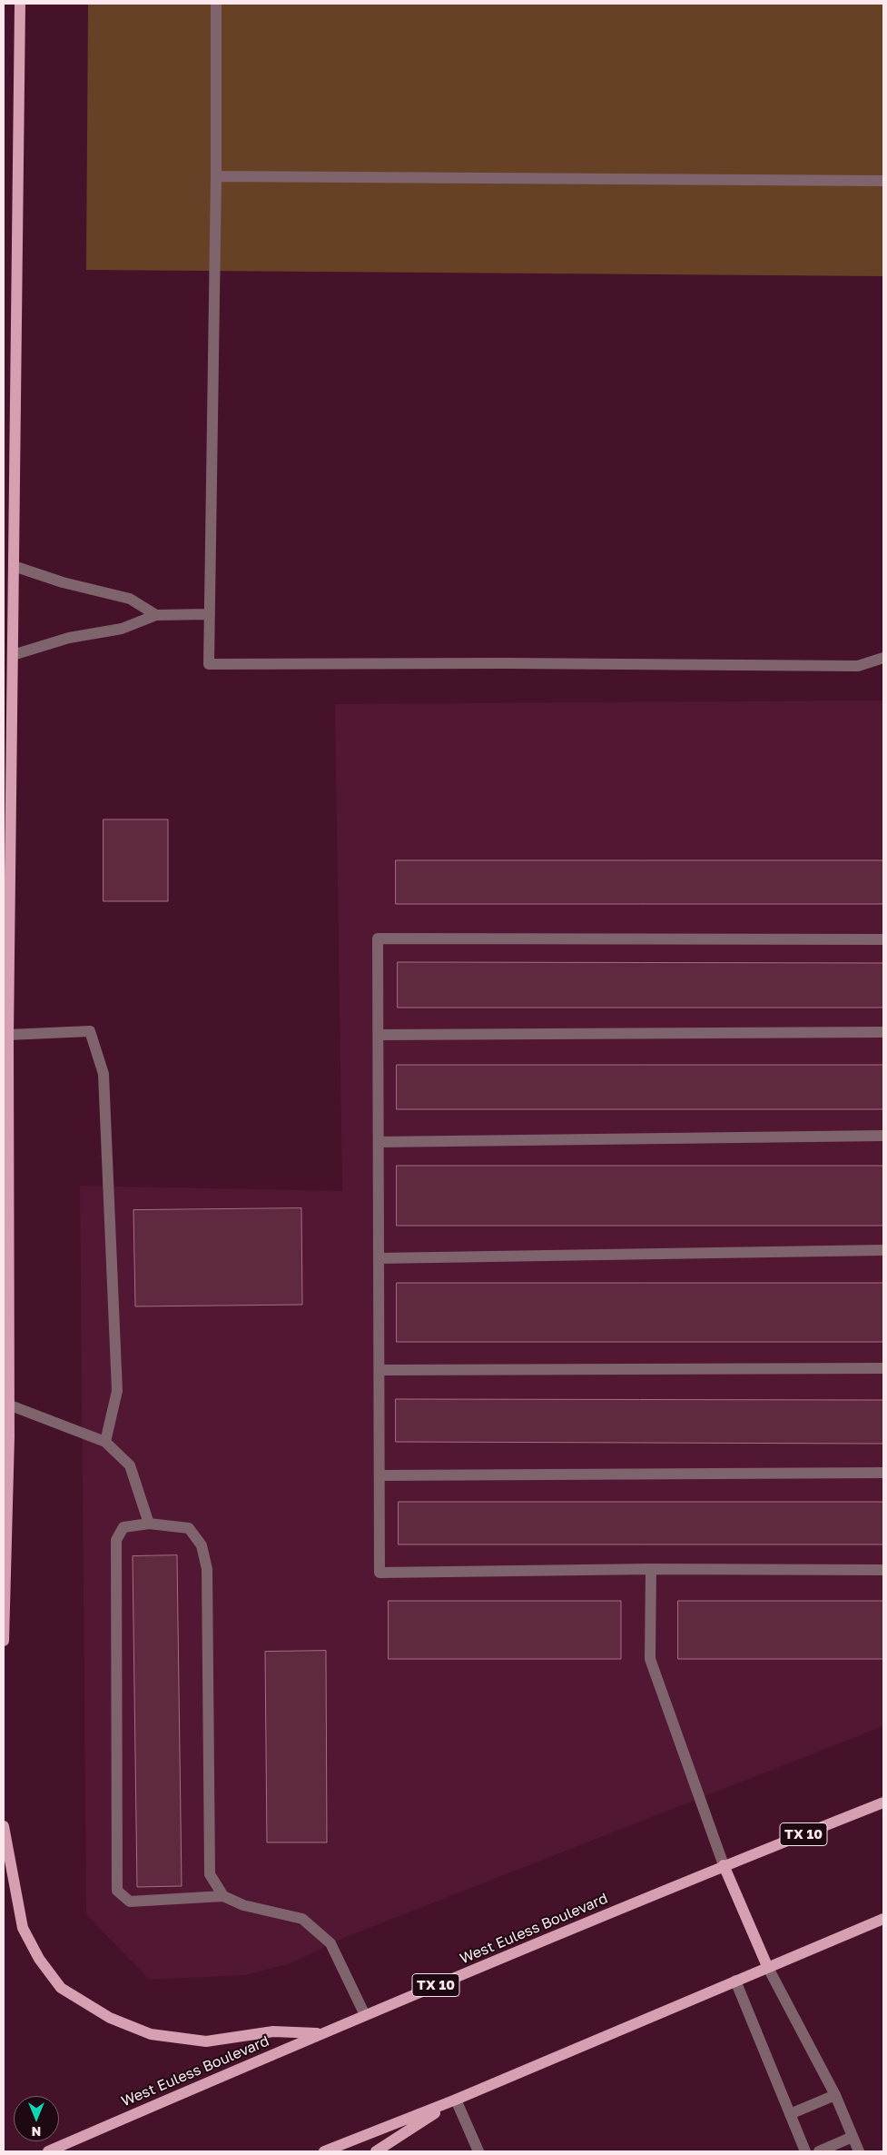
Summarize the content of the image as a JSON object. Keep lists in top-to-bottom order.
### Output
{
  "streets": {
    "main road": ["TX 10", "West Euless Boulevard"]
  },
  "north": "bottom"
}
